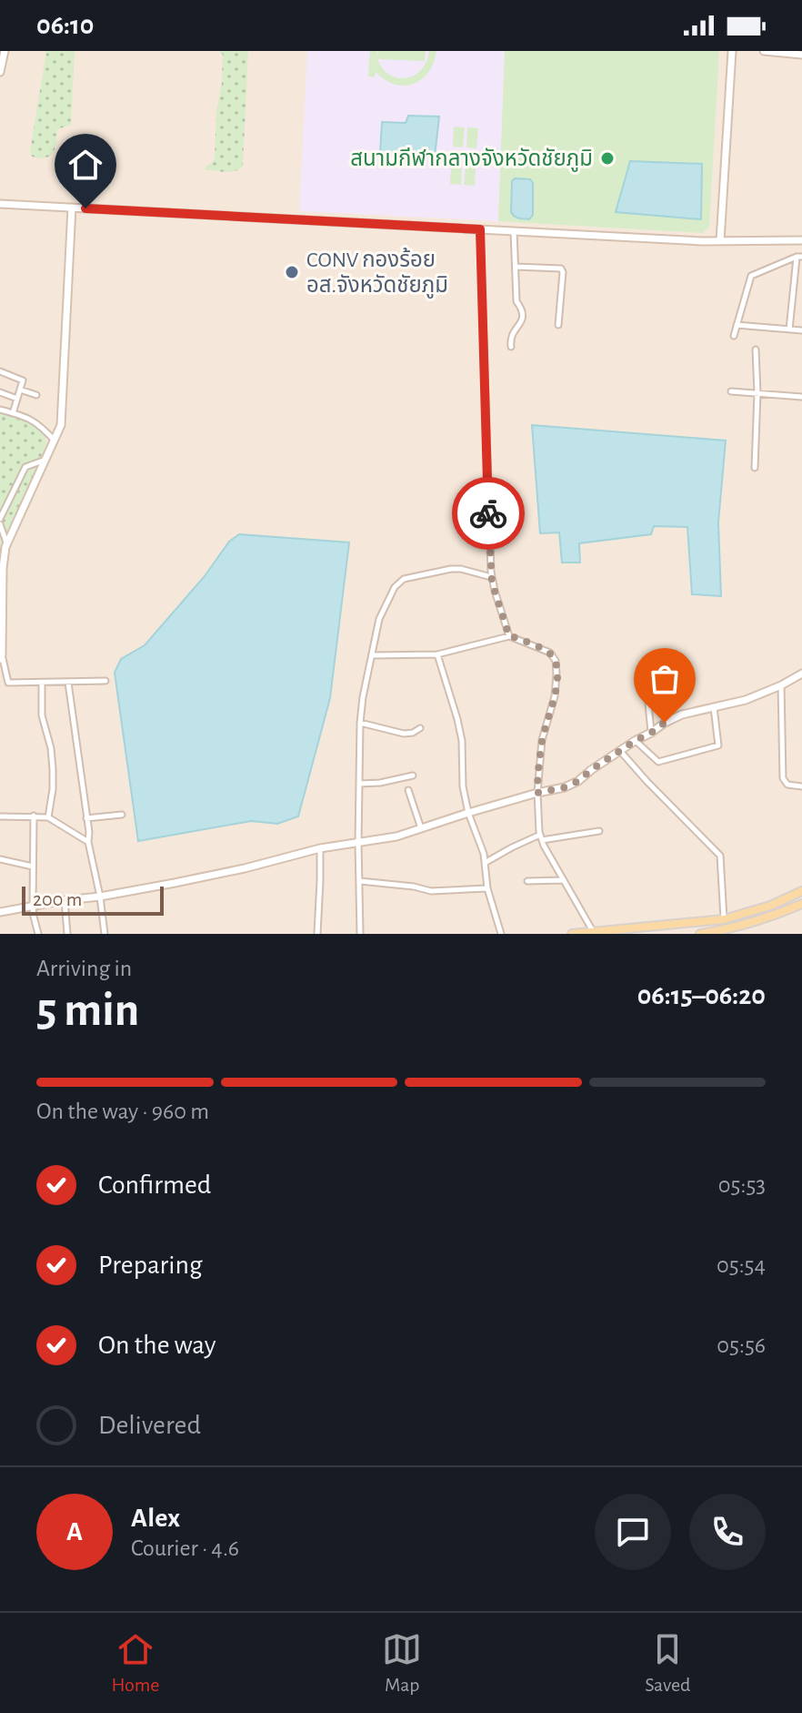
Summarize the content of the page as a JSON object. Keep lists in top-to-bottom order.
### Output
{
  "places": ["สนามกีฬากลางจังหวัดชัยภูมิ", "CONV กองร้อย อส.จังหวัดชัยภูมิ"],
  "scale_bar": "200 m",
  "page": {
    "status": "06:10",
    "scale": "200 m",
    "heading": ["5 min", "Arriving in", "06:15–06:20"],
    "panel": ["Alex", "Courier · 4.6"],
    "bar": "On the way · 960 m",
    "list": [
      ["Confirmed", "05:53"],
      ["Preparing", "05:54"],
      ["On the way", "05:56"],
      "Delivered"
    ],
    "round": "A",
    "tabs": ["Home", "Map", "Saved"]
  }
}
